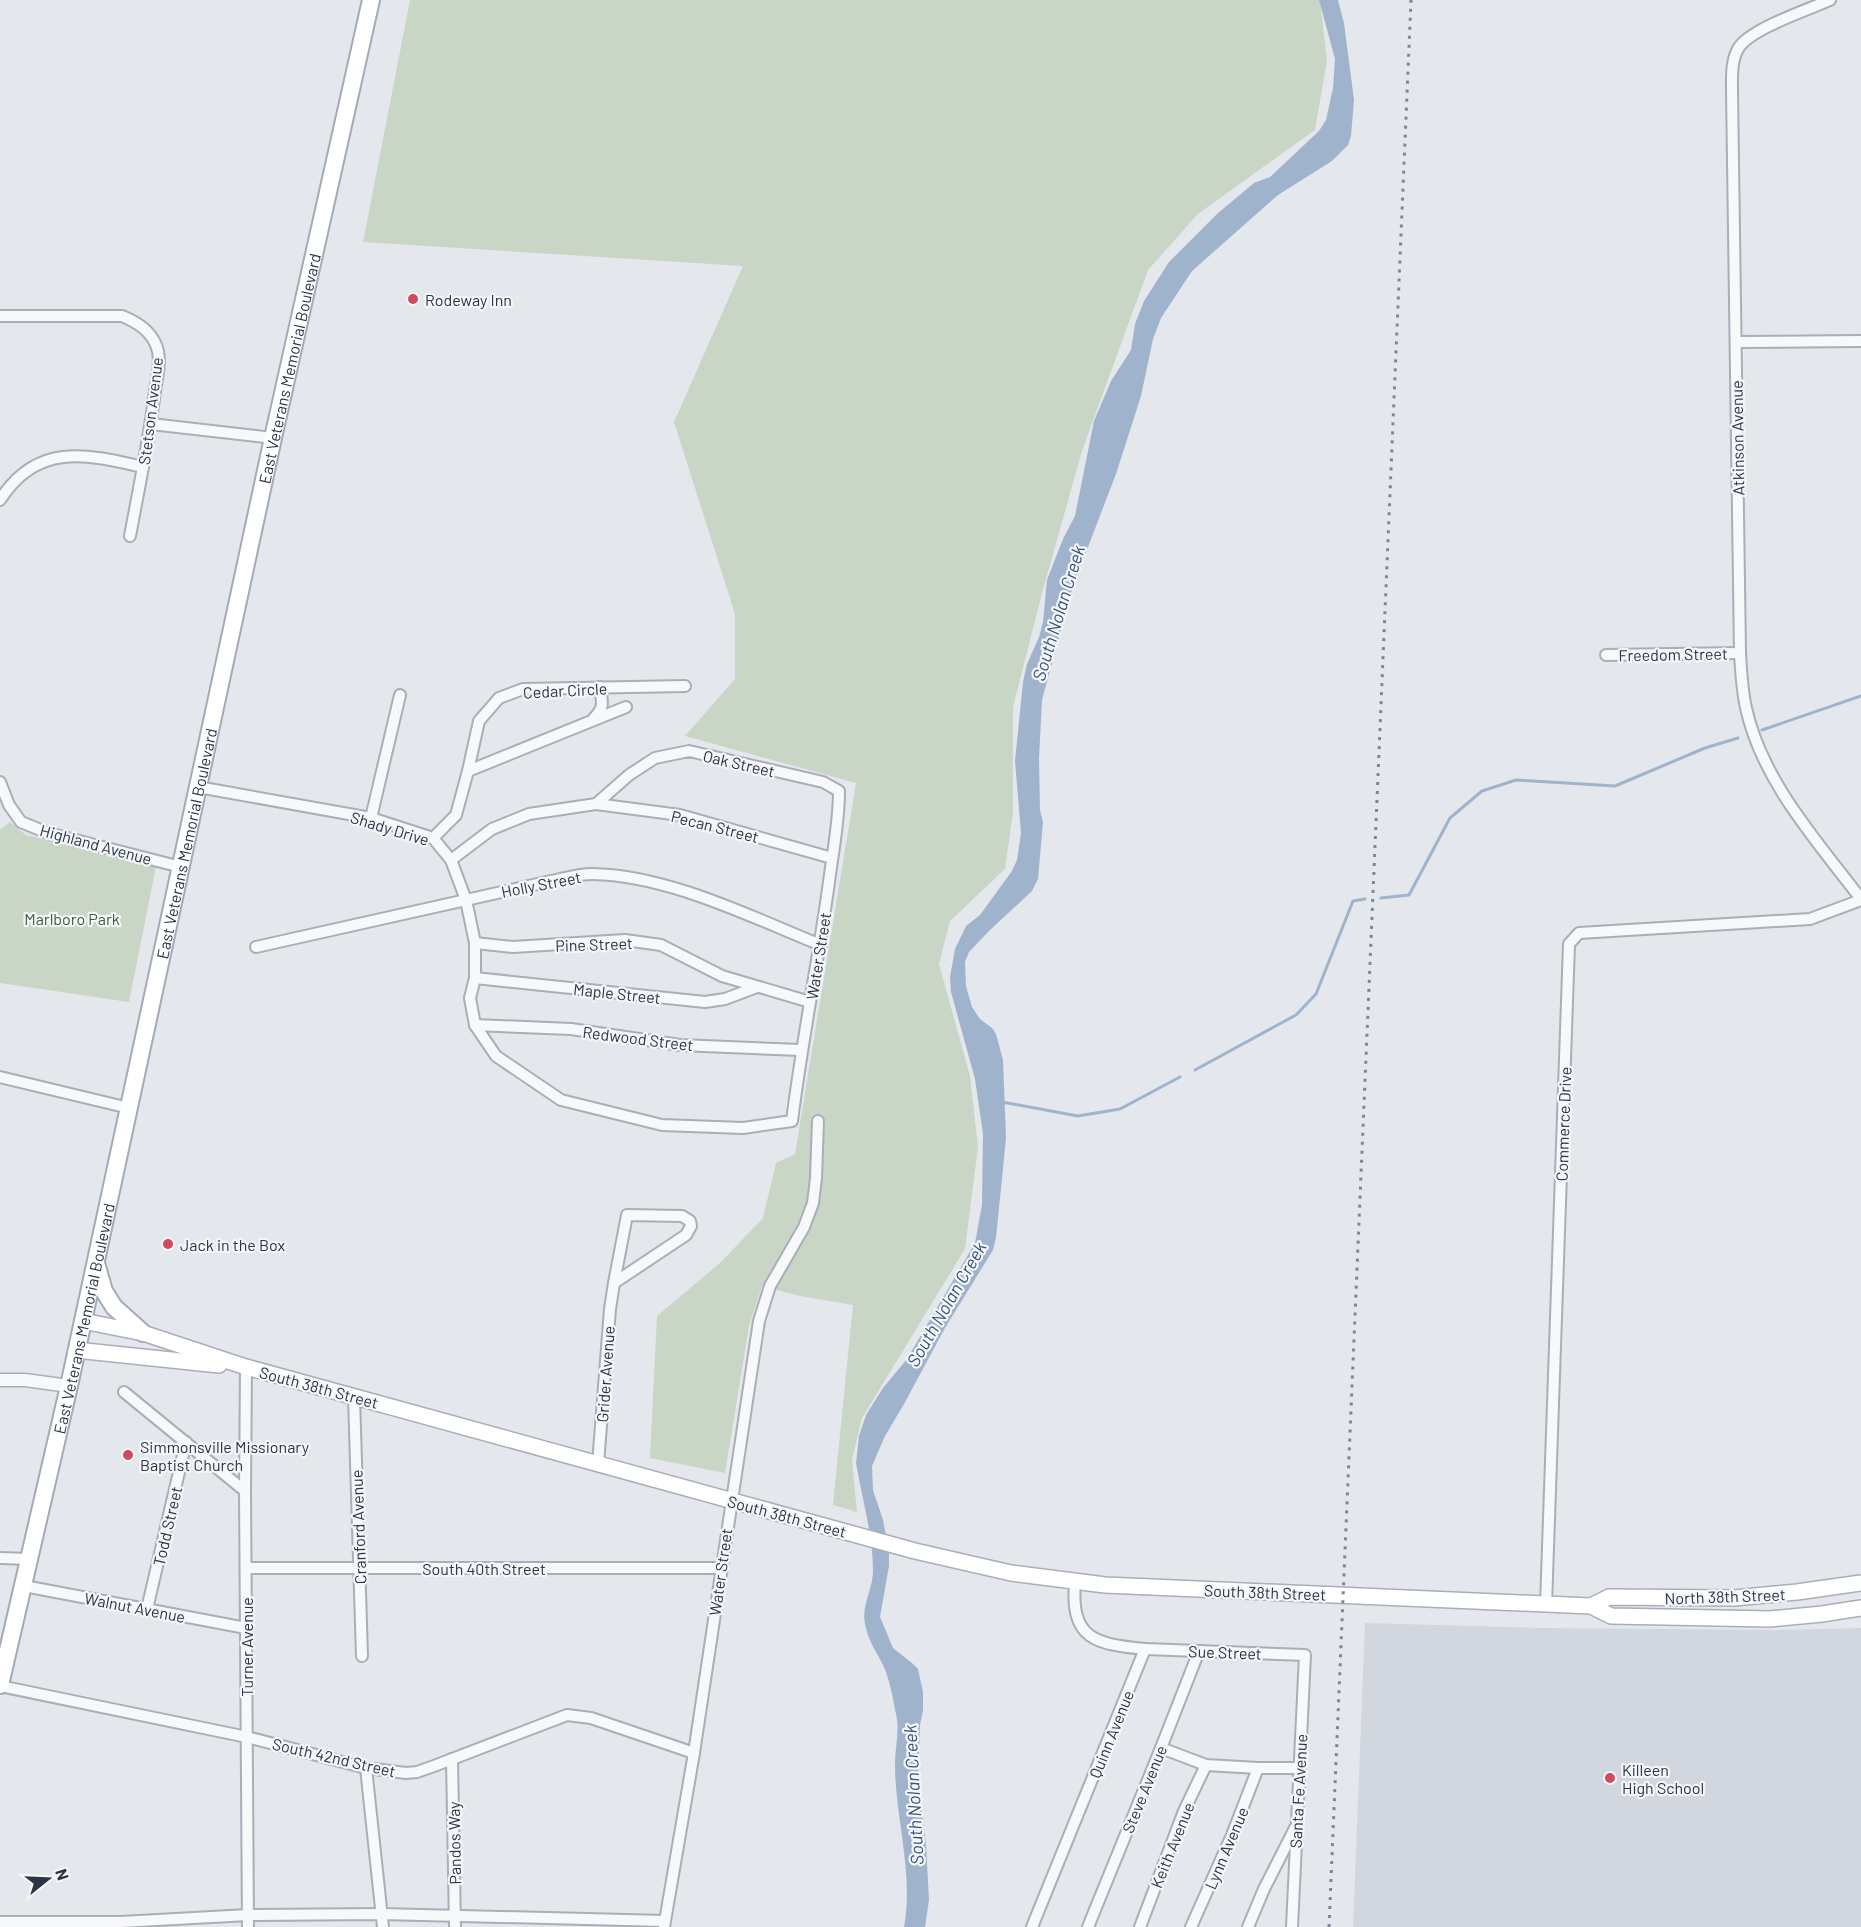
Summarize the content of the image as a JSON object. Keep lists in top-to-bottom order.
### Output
{
  "streets": {
    "main road": ["East Veterans Memorial Boulevard", "South 38th Street", "North 38th Street"],
    "street": [
      "Stetson Avenue",
      "Atkinson Avenue",
      "Freedom Street",
      "Cedar Circle",
      "Oak Street",
      "Pecan Street",
      "Shady Drive",
      "Highland Avenue",
      "Holly Street",
      "Pine Street",
      "Water Street",
      "Maple Street",
      "Redwood Street",
      "Commerce Drive",
      "Grider Avenue",
      "Todd Street",
      "Cranford Avenue",
      "South 40th Street",
      "Walnut Avenue",
      "Turner Avenue",
      "Sue Street",
      "Quinn Avenue",
      "South 42nd Street",
      "Steve Avenue",
      "Santa Fe Avenue",
      "Pandos Way",
      "Keith Avenue",
      "Lynn Avenue"
    ]
  },
  "crossings": [
    ["East Veterans Memorial Boulevard", "Shady Drive"],
    ["East Veterans Memorial Boulevard", "Highland Avenue"],
    ["East Veterans Memorial Boulevard", "South 38th Street"],
    ["East Veterans Memorial Boulevard", "Walnut Avenue"],
    ["East Veterans Memorial Boulevard", "South 42nd Street"],
    ["Atkinson Avenue", "Freedom Street"],
    ["Atkinson Avenue", "Commerce Drive"],
    ["Cedar Circle", "Shady Drive"],
    ["Oak Street", "Pecan Street"],
    ["Oak Street", "Water Street"],
    ["Pecan Street", "Water Street"],
    ["Shady Drive", "Holly Street"],
    ["Shady Drive", "Pine Street"],
    ["Shady Drive", "Water Street"],
    ["Shady Drive", "Maple Street"],
    ["Shady Drive", "Redwood Street"],
    ["Holly Street", "Water Street"],
    ["Pine Street", "Water Street"],
    ["Pine Street", "Maple Street"],
    ["Water Street", "Redwood Street"],
    ["Water Street", "South 38th Street"],
    ["Water Street", "South 40th Street"],
    ["Water Street", "South 42nd Street"],
    ["Commerce Drive", "North 38th Street"],
    ["Grider Avenue", "South 38th Street"],
    ["South 38th Street", "Cranford Avenue"],
    ["South 38th Street", "North 38th Street"],
    ["South 38th Street", "Turner Avenue"],
    ["Todd Street", "Walnut Avenue"],
    ["Cranford Avenue", "South 40th Street"],
    ["South 40th Street", "Turner Avenue"],
    ["Walnut Avenue", "Turner Avenue"],
    ["Turner Avenue", "South 42nd Street"],
    ["Sue Street", "Quinn Avenue"],
    ["Sue Street", "Steve Avenue"],
    ["Sue Street", "Santa Fe Avenue"],
    ["South 42nd Street", "Pandos Way"]
  ],
  "water": ["South Nolan Creek"],
  "parks": ["Marlboro Park"],
  "places": [
    "Rodeway Inn",
    "Jack in the Box",
    "Simmonsville Missionary Baptist Church",
    "Killeen High School"
  ],
  "north": "right"
}
